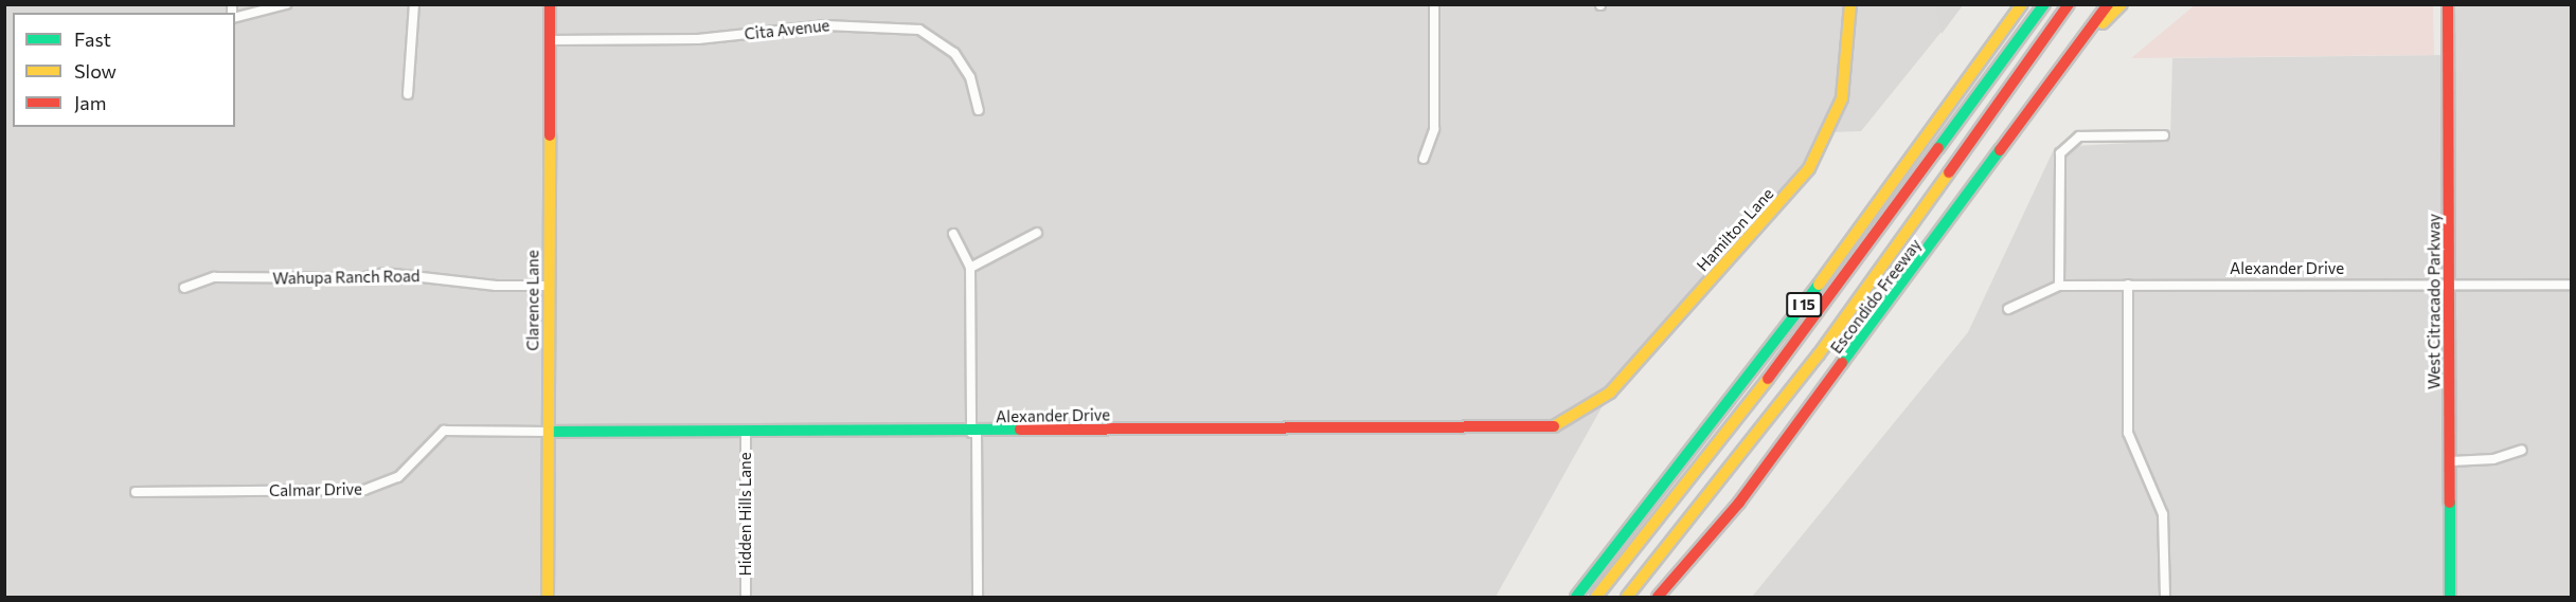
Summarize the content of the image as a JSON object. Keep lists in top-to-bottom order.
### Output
{
  "streets": {
    "main road": [
      "Hamilton Lane",
      "Alexander Drive",
      "Escondido Freeway",
      "Clarence Lane",
      "West Citracado Parkway",
      "I 15"
    ],
    "street": [
      "Cita Avenue",
      "Wahupa Ranch Road",
      "Calmar Drive",
      "Hidden Hills Lane"
    ]
  },
  "crossings": [
    ["Cita Avenue", "Clarence Lane"],
    ["Hamilton Lane", "Alexander Drive"],
    ["Alexander Drive", "Clarence Lane"],
    ["Alexander Drive", "West Citracado Parkway"],
    ["Alexander Drive", "Calmar Drive"],
    ["Alexander Drive", "Hidden Hills Lane"],
    ["Wahupa Ranch Road", "Clarence Lane"],
    ["Clarence Lane", "Calmar Drive"]
  ],
  "legend": ["Fast", "Slow", "Jam"]
}
